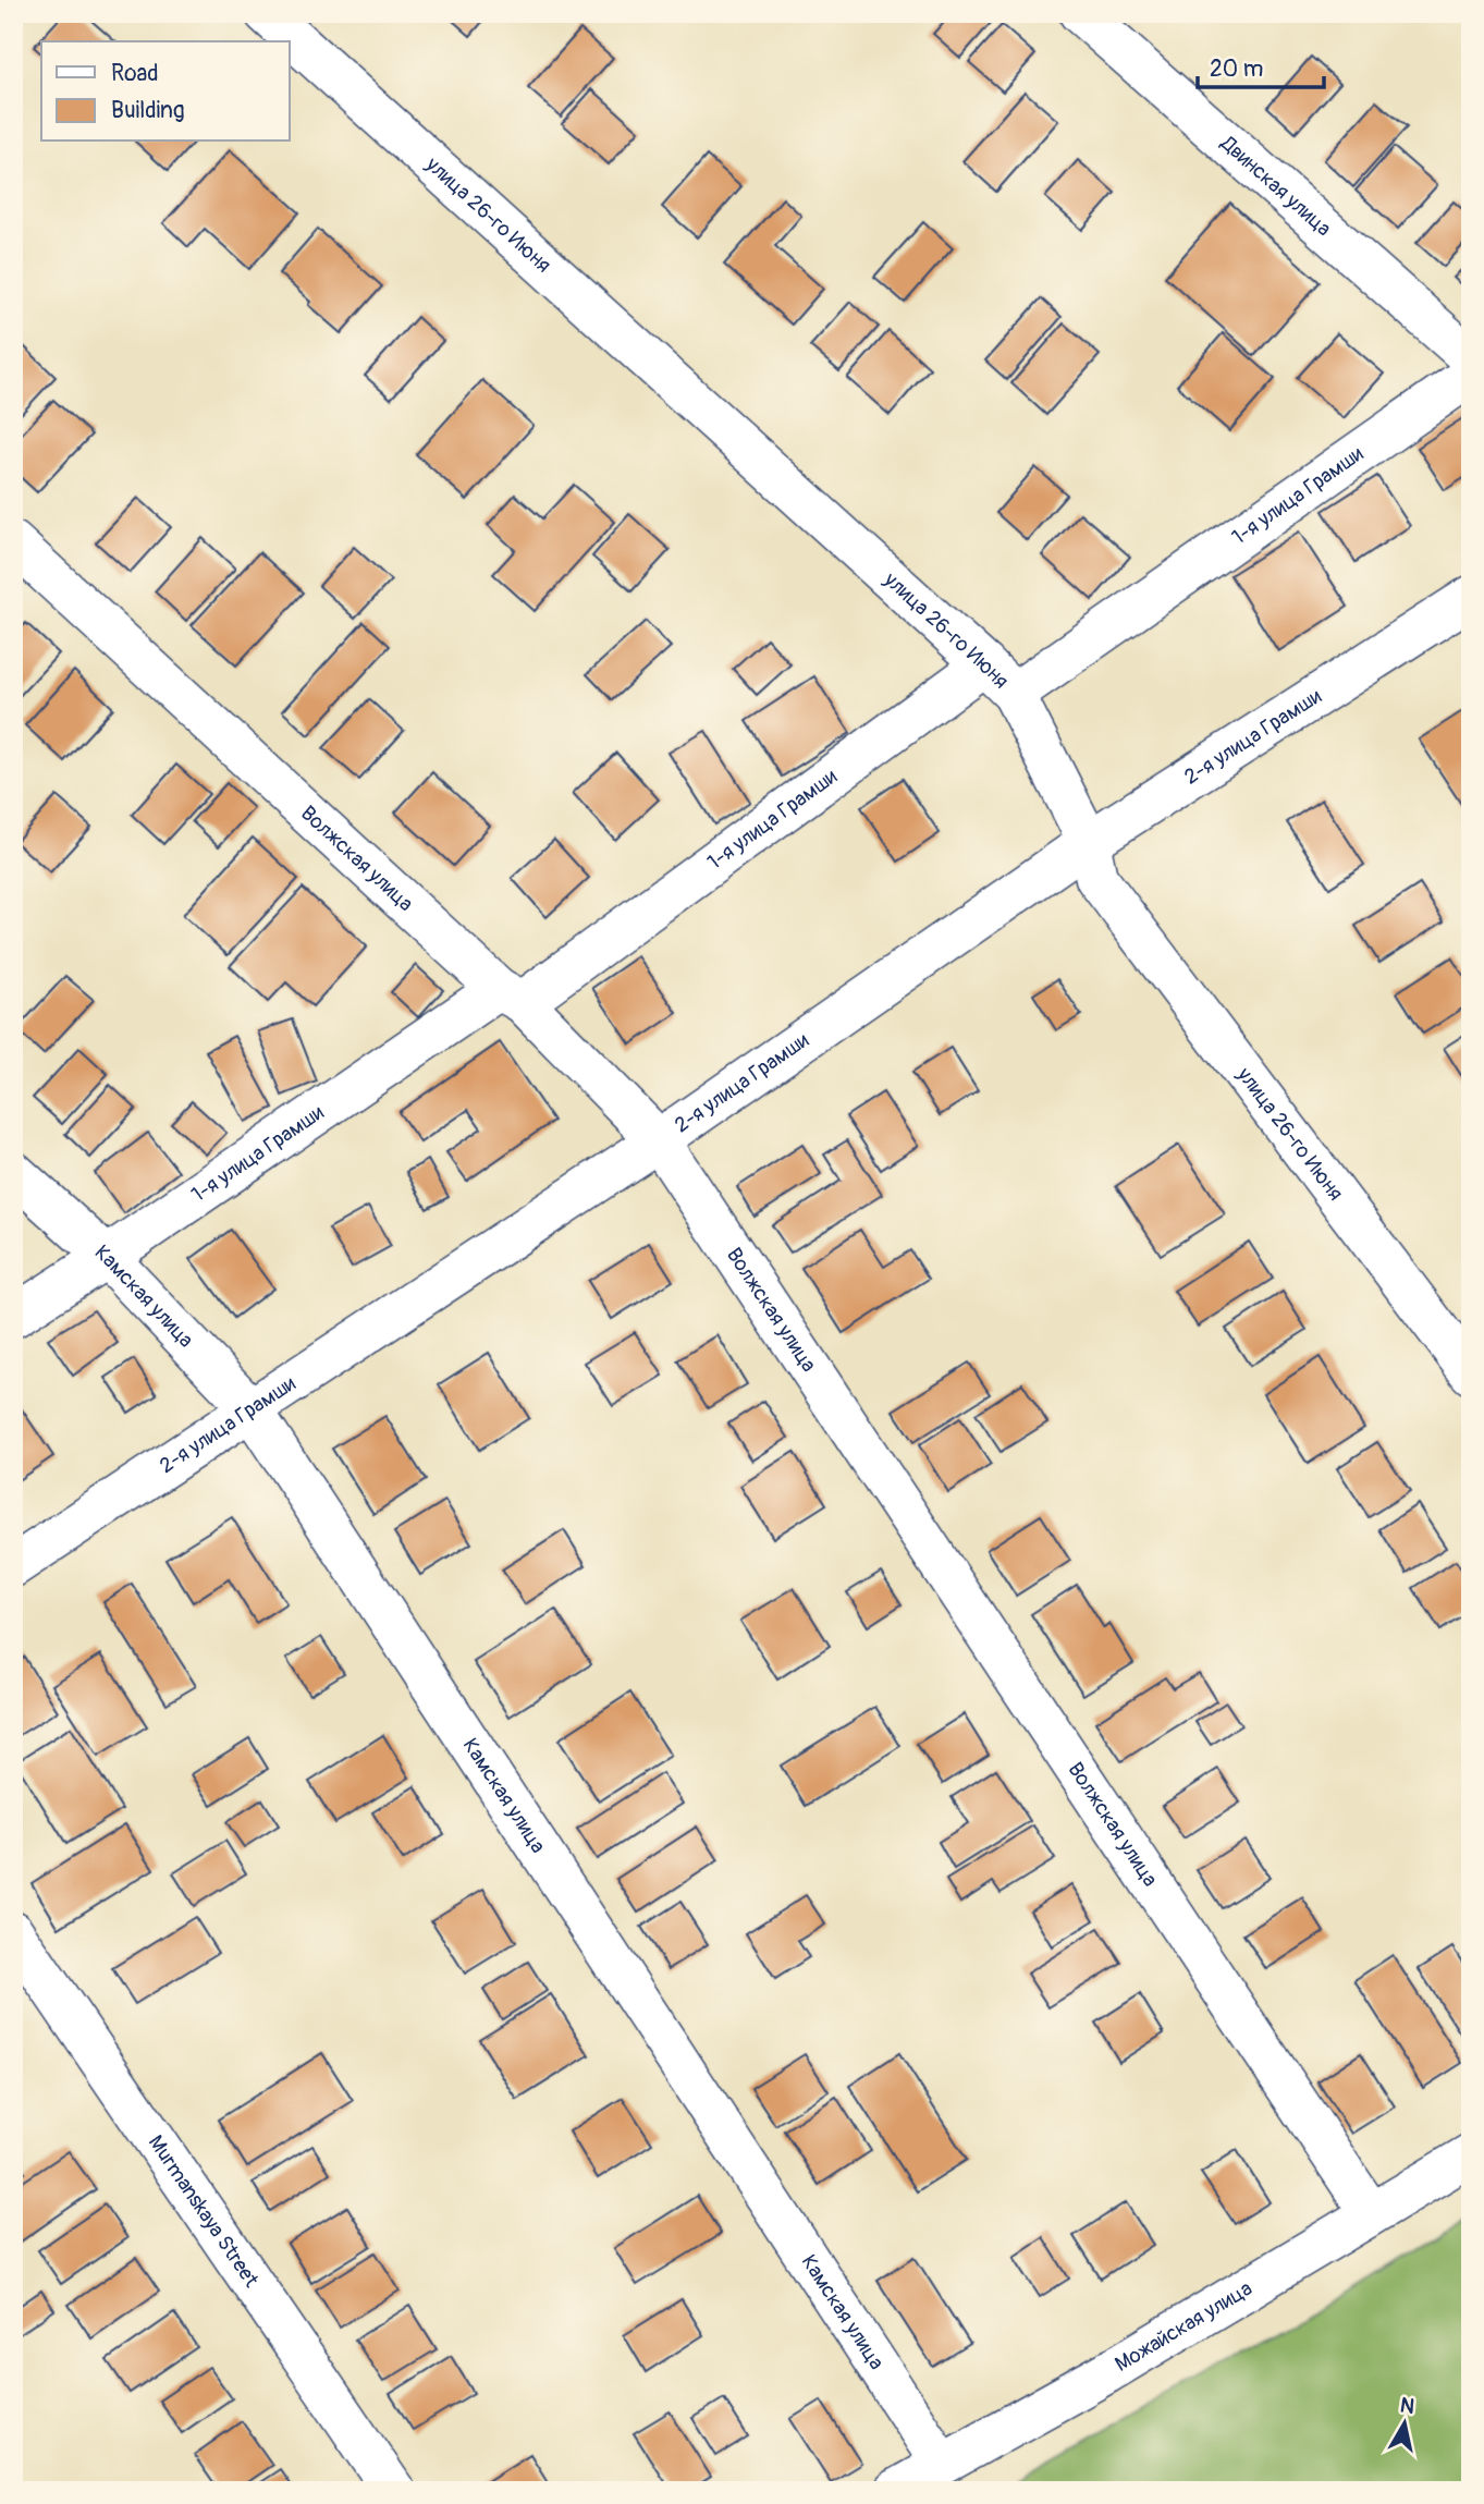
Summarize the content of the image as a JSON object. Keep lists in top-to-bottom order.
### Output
{
  "streets": {
    "street": [
      "Двинская улица",
      "улица 26-го Июня",
      "1-я улица Грамши",
      "2-я улица Грамши",
      "Волжская улица",
      "Камская улица",
      "Murmanskaya Street",
      "Можайская улица"
    ]
  },
  "crossings": [
    ["улица 26-го Июня", "1-я улица Грамши"],
    ["улица 26-го Июня", "2-я улица Грамши"],
    ["1-я улица Грамши", "Волжская улица"],
    ["1-я улица Грамши", "Камская улица"],
    ["2-я улица Грамши", "Волжская улица"],
    ["2-я улица Грамши", "Камская улица"],
    ["Волжская улица", "Можайская улица"],
    ["Камская улица", "Можайская улица"]
  ],
  "legend": ["Road", "Building"],
  "scale_bar": "20 m",
  "north": "top"
}
